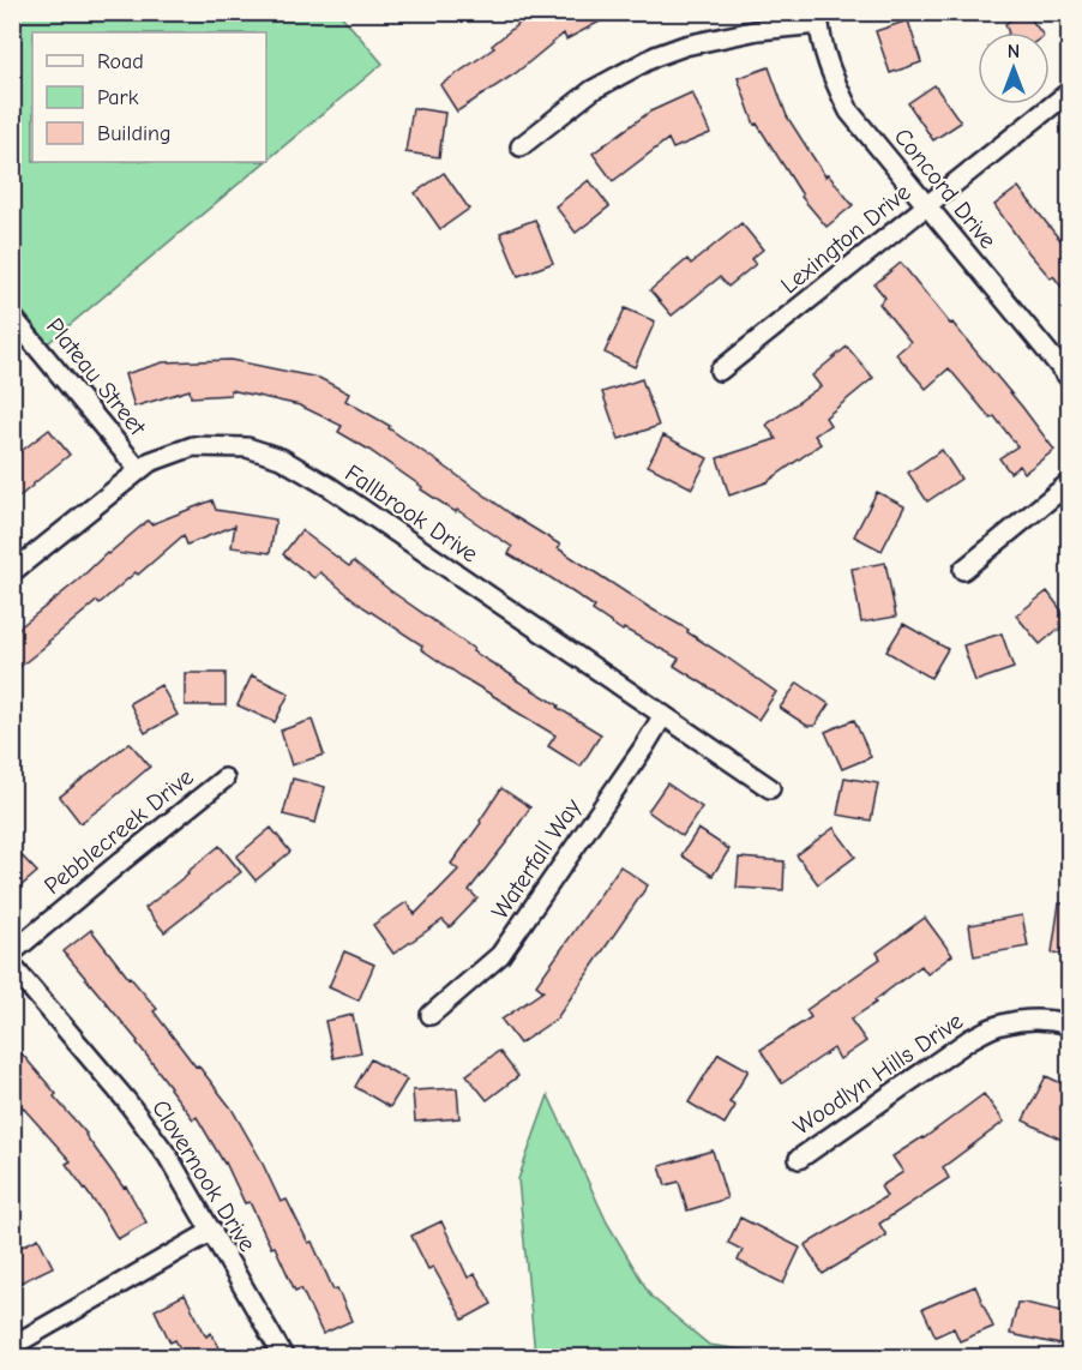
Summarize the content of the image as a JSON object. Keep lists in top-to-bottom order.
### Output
{
  "streets": {
    "street": [
      "Concord Drive",
      "Lexington Drive",
      "Plateau Street",
      "Fallbrook Drive",
      "Pebblecreek Drive",
      "Waterfall Way",
      "Woodlyn Hills Drive",
      "Clovernook Drive"
    ]
  },
  "crossings": [
    ["Concord Drive", "Lexington Drive"],
    ["Plateau Street", "Fallbrook Drive"],
    ["Fallbrook Drive", "Waterfall Way"]
  ],
  "legend": ["Road", "Park", "Building"],
  "north": "top"
}
